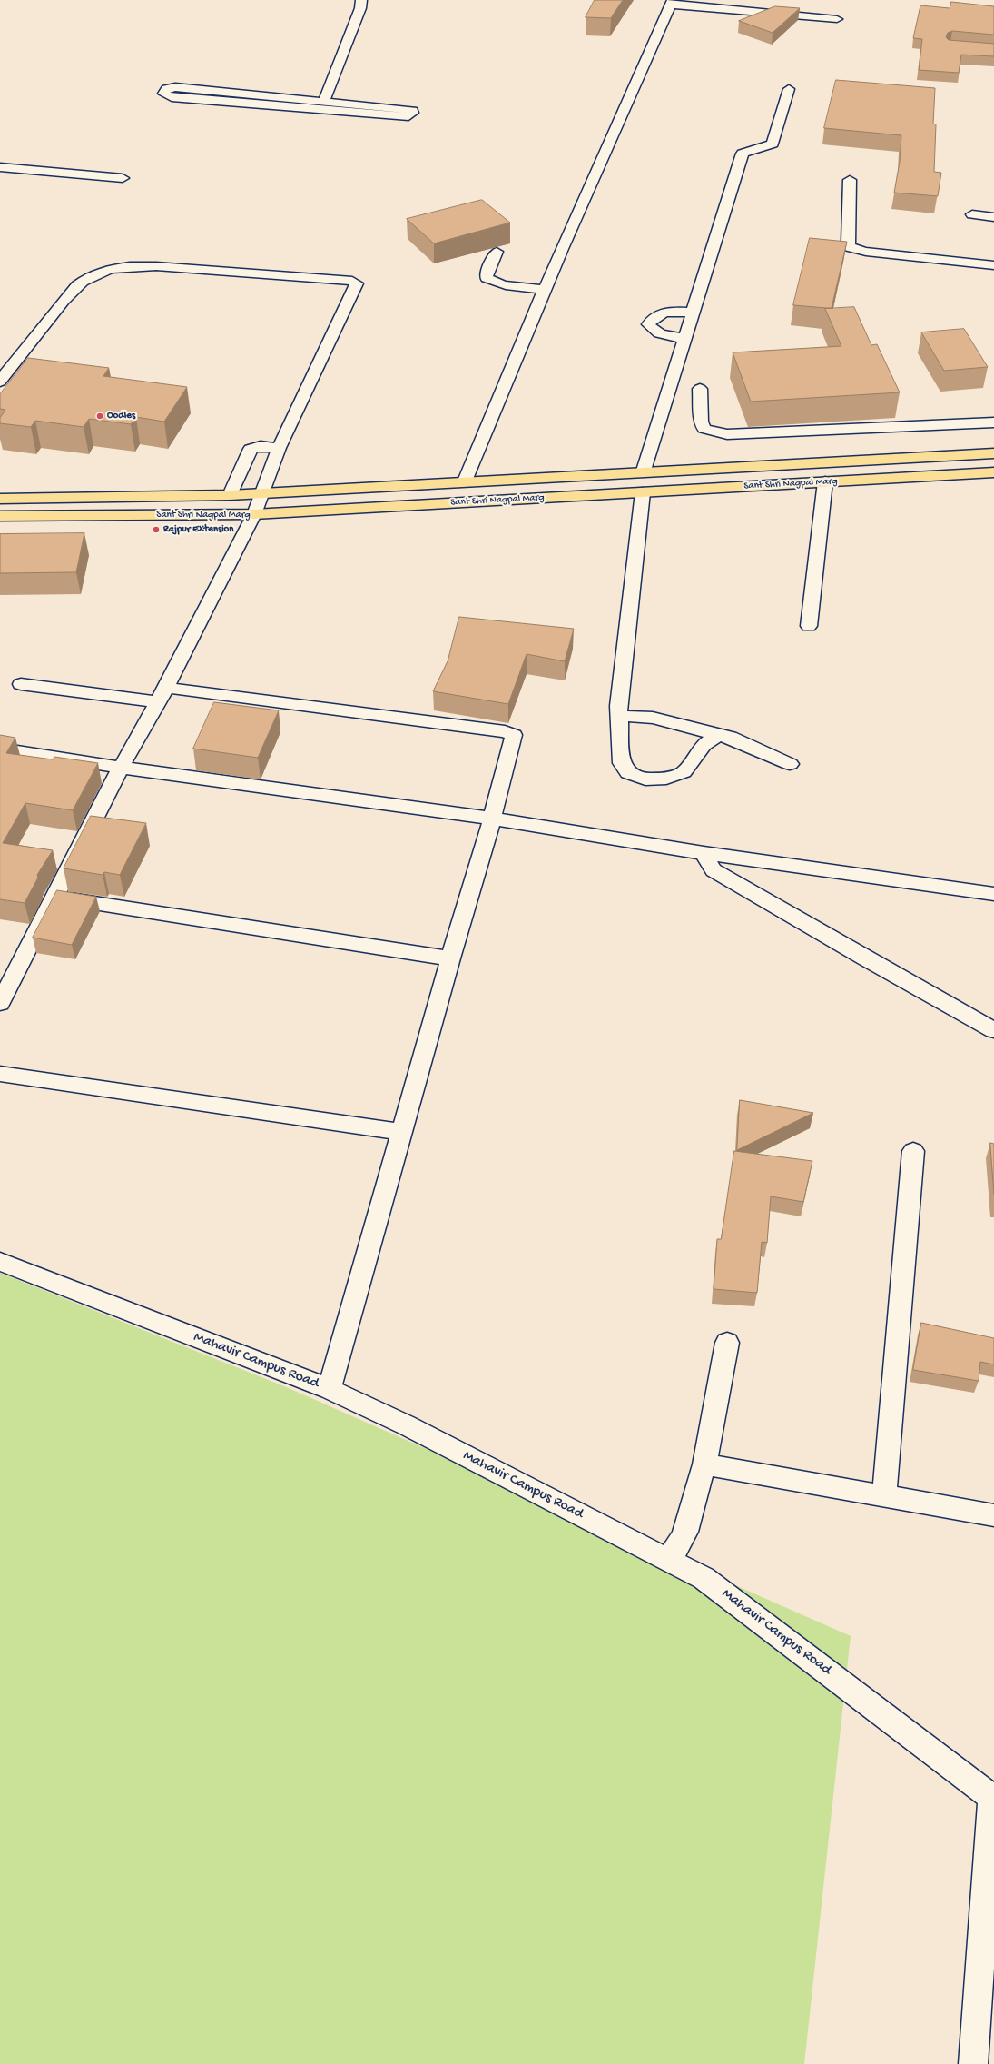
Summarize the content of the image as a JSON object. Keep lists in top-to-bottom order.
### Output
{
  "streets": {
    "main road": ["Sant Shri Nagpal Marg"],
    "street": ["Mahavir Campus Road"]
  },
  "places": ["Oodles", "Rajpur Extension"]
}
